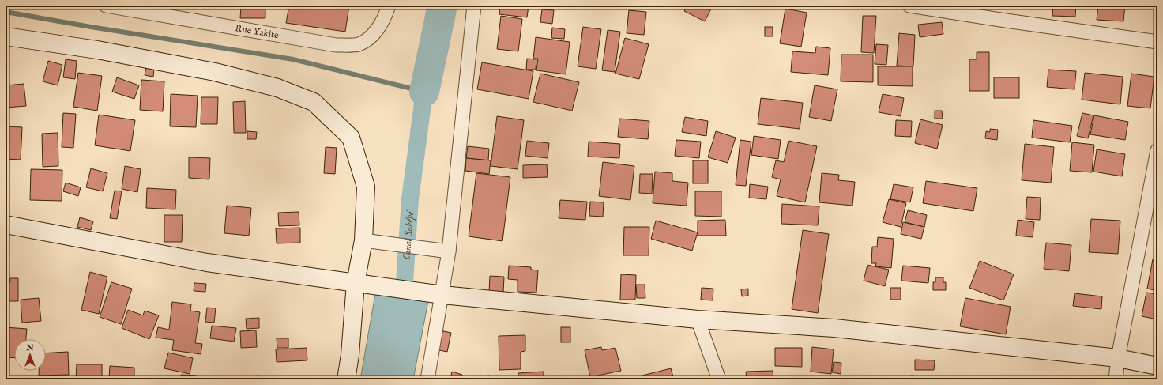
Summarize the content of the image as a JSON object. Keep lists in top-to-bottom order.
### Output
{
  "streets": {
    "street": ["Rue Yakite"]
  },
  "water": ["Canal Saképé"],
  "north": "top"
}
